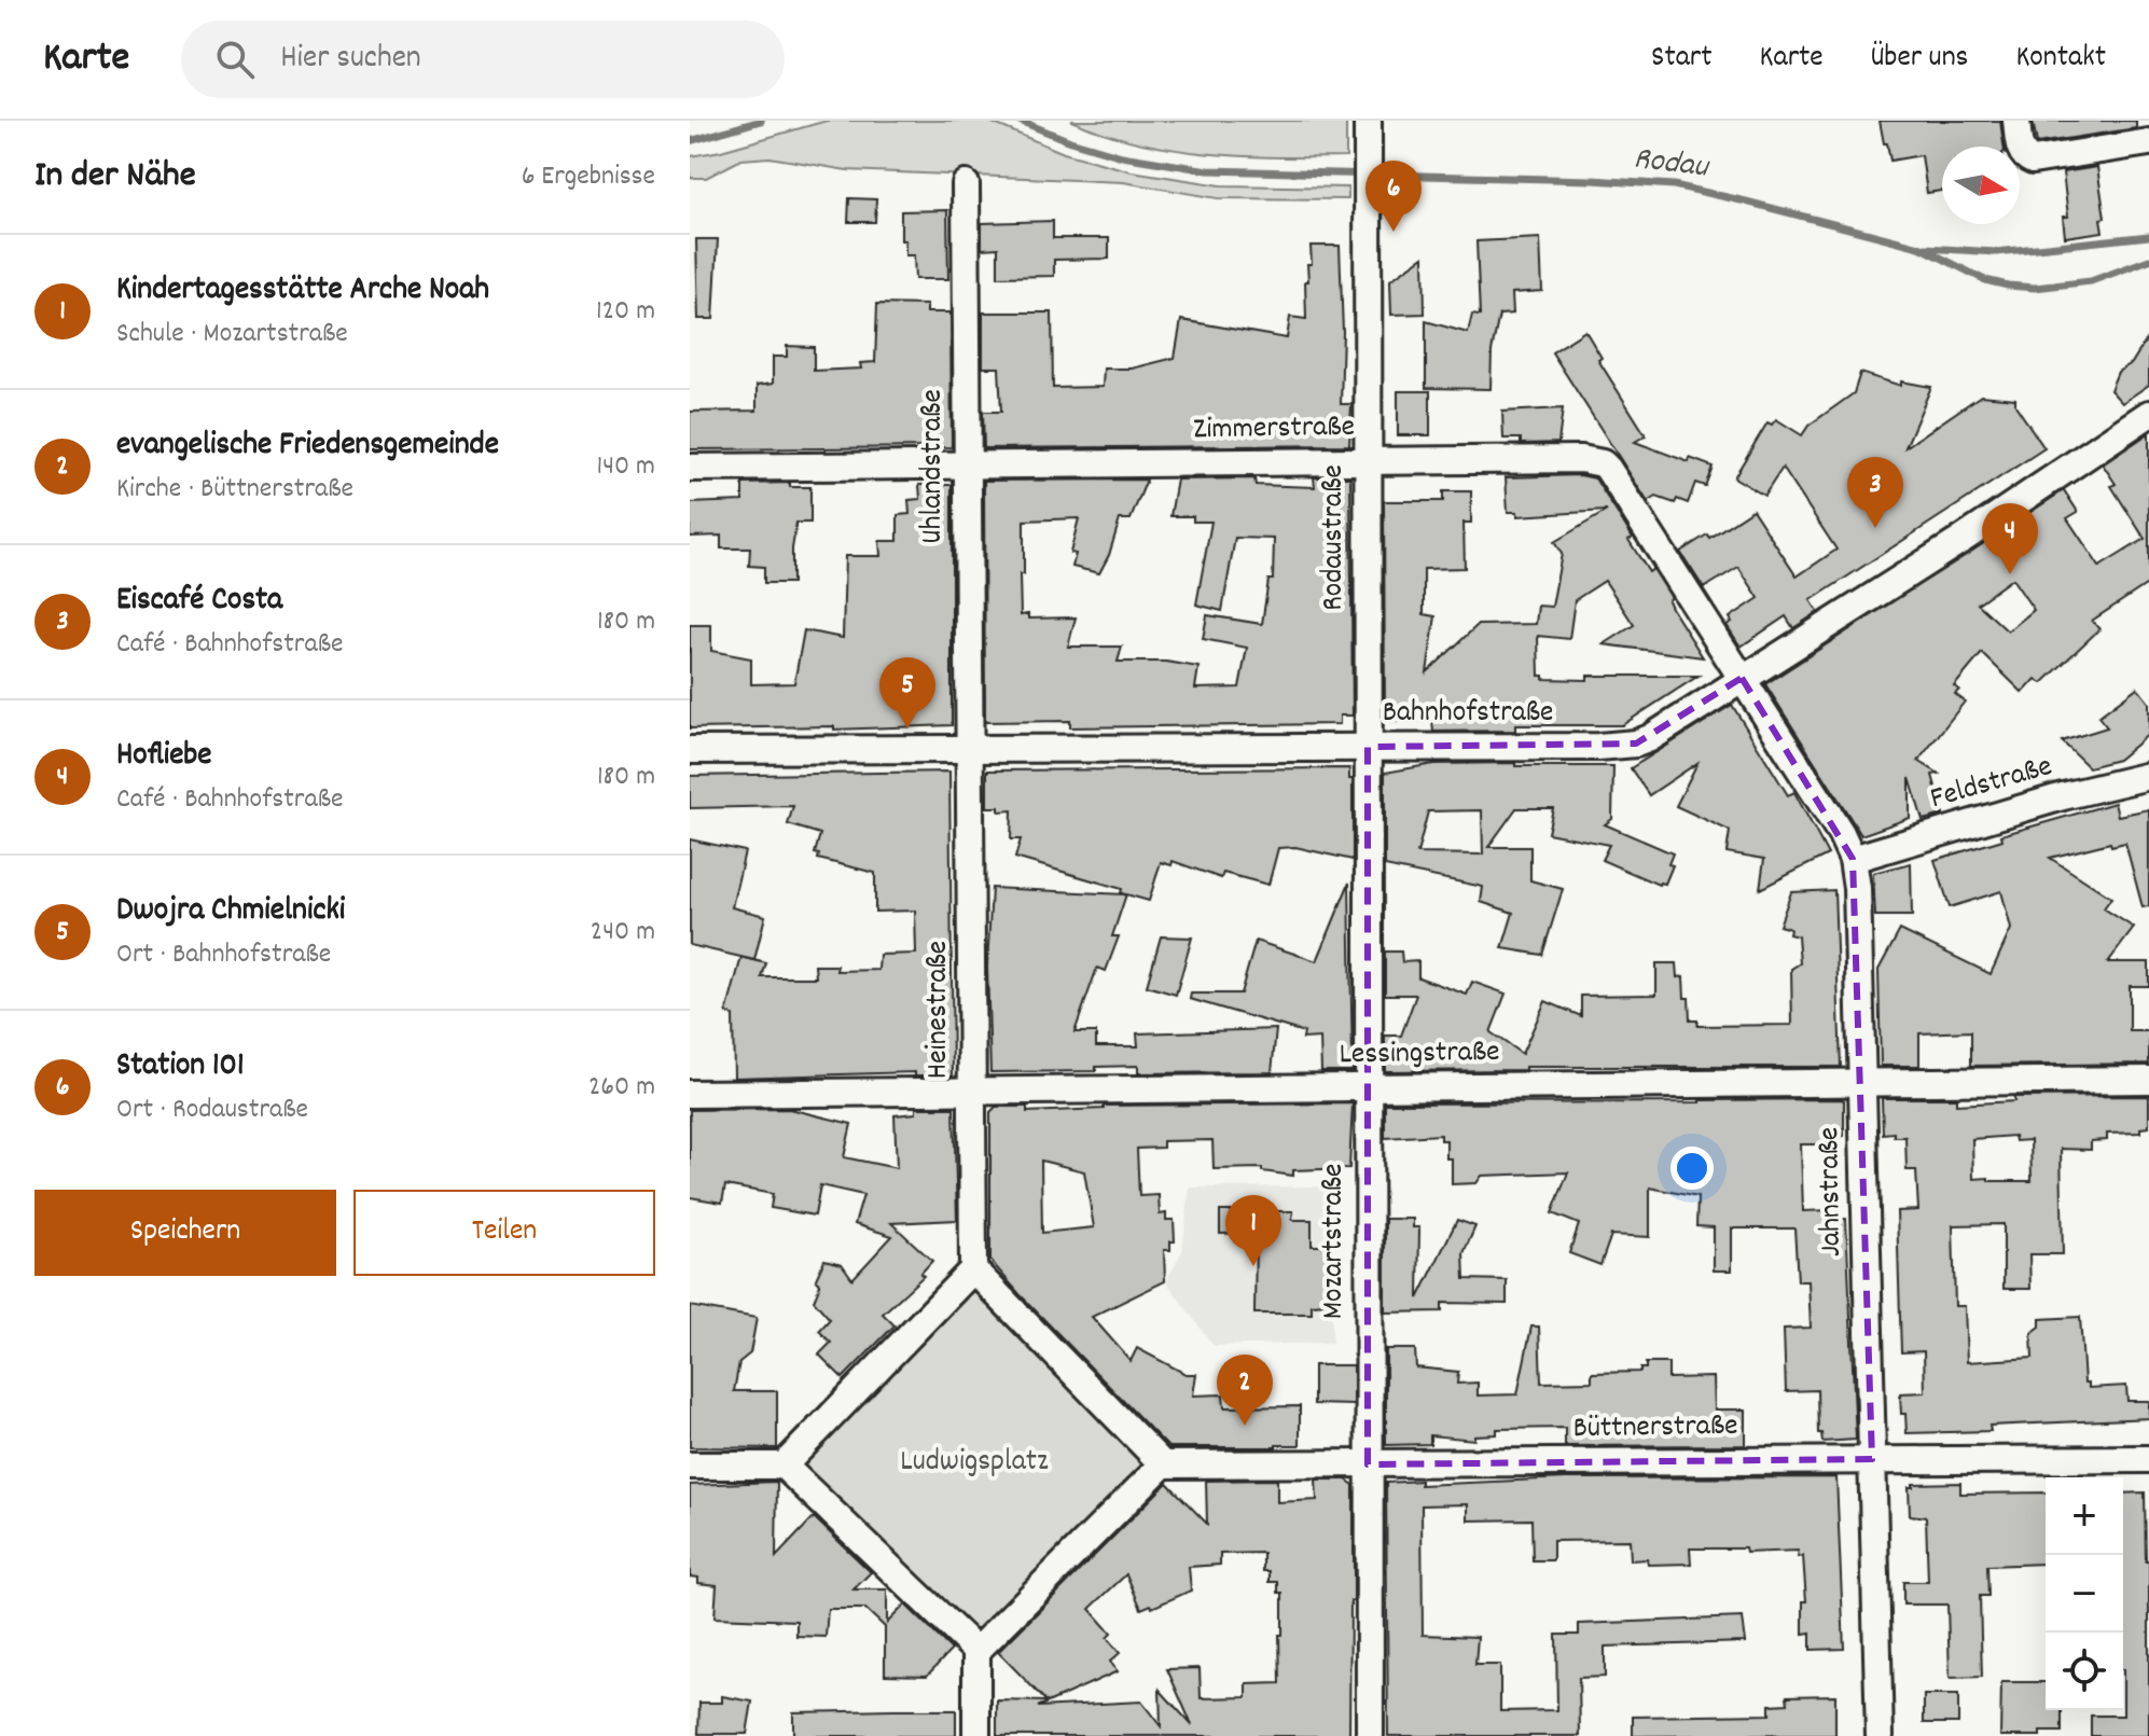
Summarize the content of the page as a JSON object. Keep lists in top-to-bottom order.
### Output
{
  "streets": {
    "street": [
      "Zimmerstraße",
      "Uhlandstraße",
      "Rodaustraße",
      "Bahnhofstraße",
      "Feldstraße",
      "Heinestraße",
      "Lessingstraße",
      "Jahnstraße",
      "Mozartstraße",
      "Büttnerstraße"
    ]
  },
  "crossings": [
    ["Zimmerstraße", "Uhlandstraße"],
    ["Zimmerstraße", "Rodaustraße"],
    ["Zimmerstraße", "Bahnhofstraße"],
    ["Zimmerstraße", "Jahnstraße"],
    ["Uhlandstraße", "Bahnhofstraße"],
    ["Uhlandstraße", "Heinestraße"],
    ["Rodaustraße", "Bahnhofstraße"],
    ["Rodaustraße", "Mozartstraße"],
    ["Bahnhofstraße", "Heinestraße"],
    ["Bahnhofstraße", "Jahnstraße"],
    ["Bahnhofstraße", "Mozartstraße"],
    ["Feldstraße", "Jahnstraße"],
    ["Heinestraße", "Lessingstraße"],
    ["Lessingstraße", "Jahnstraße"],
    ["Lessingstraße", "Mozartstraße"],
    ["Jahnstraße", "Büttnerstraße"],
    ["Mozartstraße", "Büttnerstraße"]
  ],
  "water": ["Rodau"],
  "parks": ["Ludwigsplatz"],
  "north": "right",
  "page": {
    "header": "Karte",
    "search": "Hier suchen",
    "nav": [
      "Start",
      "Karte",
      "Über uns",
      "Kontakt"
    ],
    "heading": ["In der Nähe", "6 Ergebnisse"],
    "pins": [
      "6",
      "3",
      "4",
      "5",
      "1",
      "2"
    ],
    "list": [
      {
        "mark": "1",
        "name": "Kindertagesstätte Arche Noah",
        "note": "Schule · Mozartstraße",
        "value": "120 m"
      },
      {
        "mark": "2",
        "name": "evangelische Friedensgemeinde",
        "note": "Kirche · Büttnerstraße",
        "value": "140 m"
      },
      {
        "mark": "3",
        "name": "Eiscafé Costa",
        "note": "Café · Bahnhofstraße",
        "value": "180 m"
      },
      {
        "mark": "4",
        "name": "Hofliebe",
        "note": "Café · Bahnhofstraße",
        "value": "180 m"
      },
      {
        "mark": "5",
        "name": "Dwojra Chmielnicki",
        "note": "Ort · Bahnhofstraße",
        "value": "240 m"
      },
      {
        "mark": "6",
        "name": "Station 101",
        "note": "Ort · Rodaustraße",
        "value": "260 m"
      }
    ],
    "buttons": ["Speichern", "Teilen"],
    "map_buttons": ["+", "−"]
  }
}
